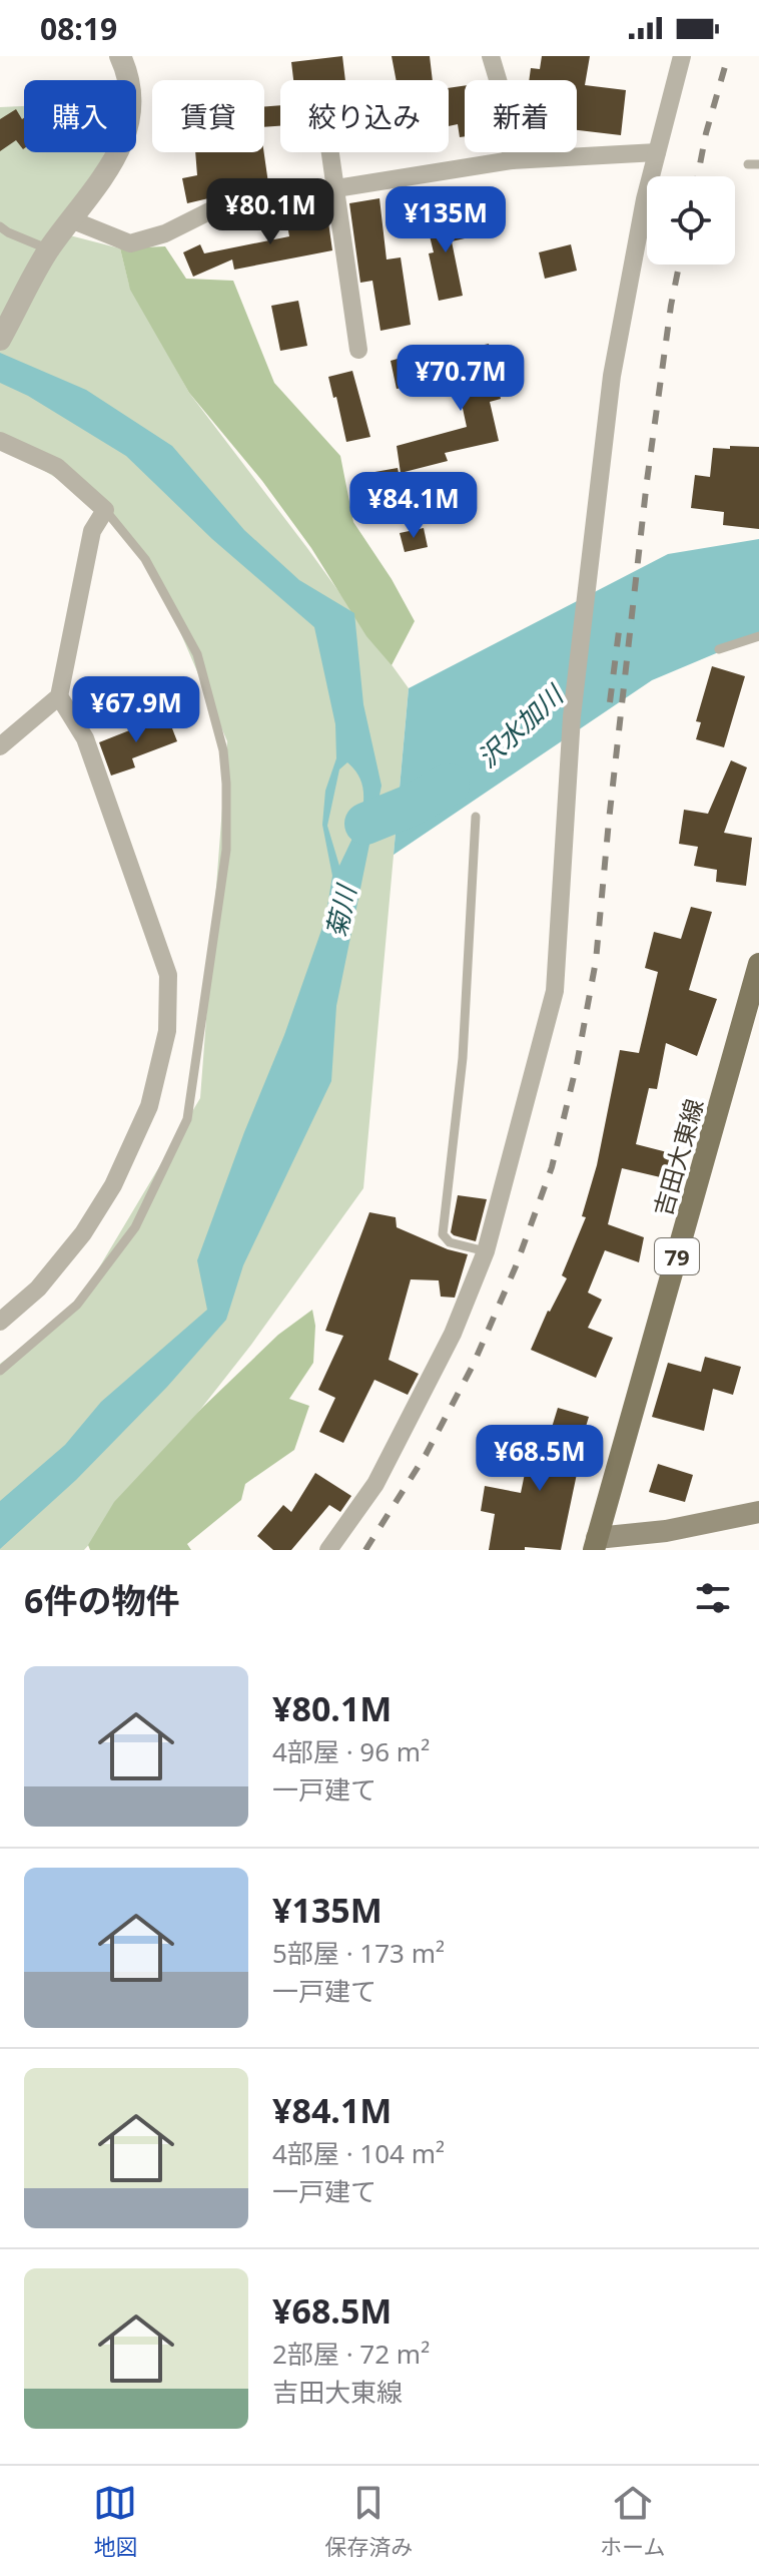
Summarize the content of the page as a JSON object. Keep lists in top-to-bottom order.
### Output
{
  "streets": {
    "main road": ["吉田大東線", "79"]
  },
  "water": ["沢水加川", "菊川"],
  "page": {
    "status": "08:19",
    "chip": [
      "購入",
      "賃貸",
      "絞り込み",
      "新着"
    ],
    "price": [
      "¥80.1M",
      "¥135M",
      "¥70.7M",
      "¥84.1M",
      "¥67.9M",
      "¥68.5M"
    ],
    "heading": "6件の物件",
    "list": [
      {
        "name": "¥80.1M",
        "note": "4部屋 · 96 m² · 一戸建て"
      },
      {
        "name": "¥135M",
        "note": "5部屋 · 173 m² · 一戸建て"
      },
      {
        "name": "¥84.1M",
        "note": "4部屋 · 104 m² · 一戸建て"
      },
      {
        "name": "¥68.5M",
        "note": "2部屋 · 72 m² · 吉田大東線"
      }
    ],
    "tabs": ["地図", "保存済み", "ホーム"]
  }
}
